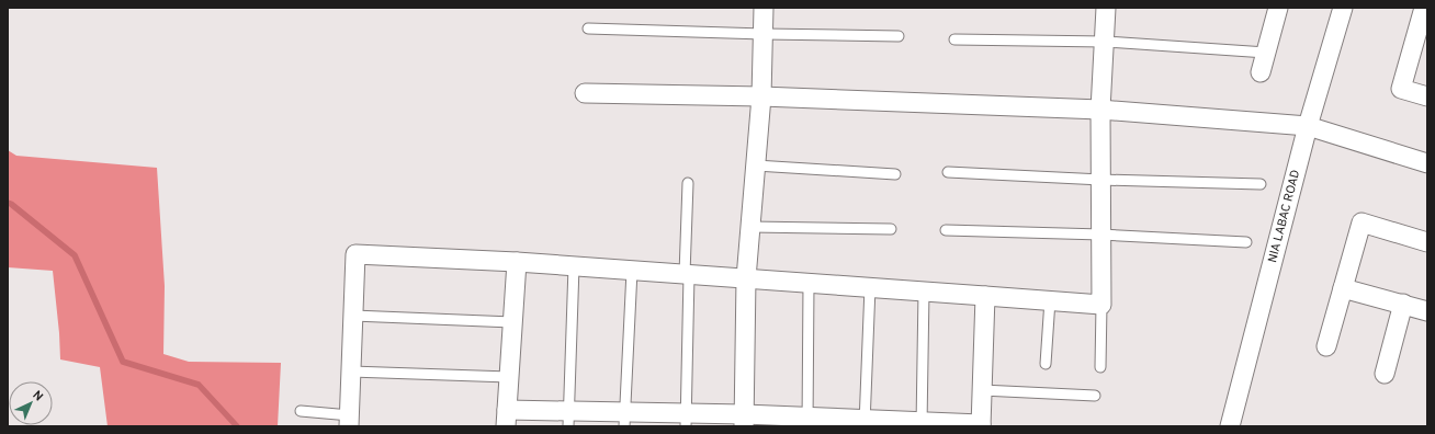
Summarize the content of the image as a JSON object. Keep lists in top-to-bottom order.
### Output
{
  "streets": {
    "street": ["NIA LABAC ROAD"]
  },
  "north": "top right"
}
